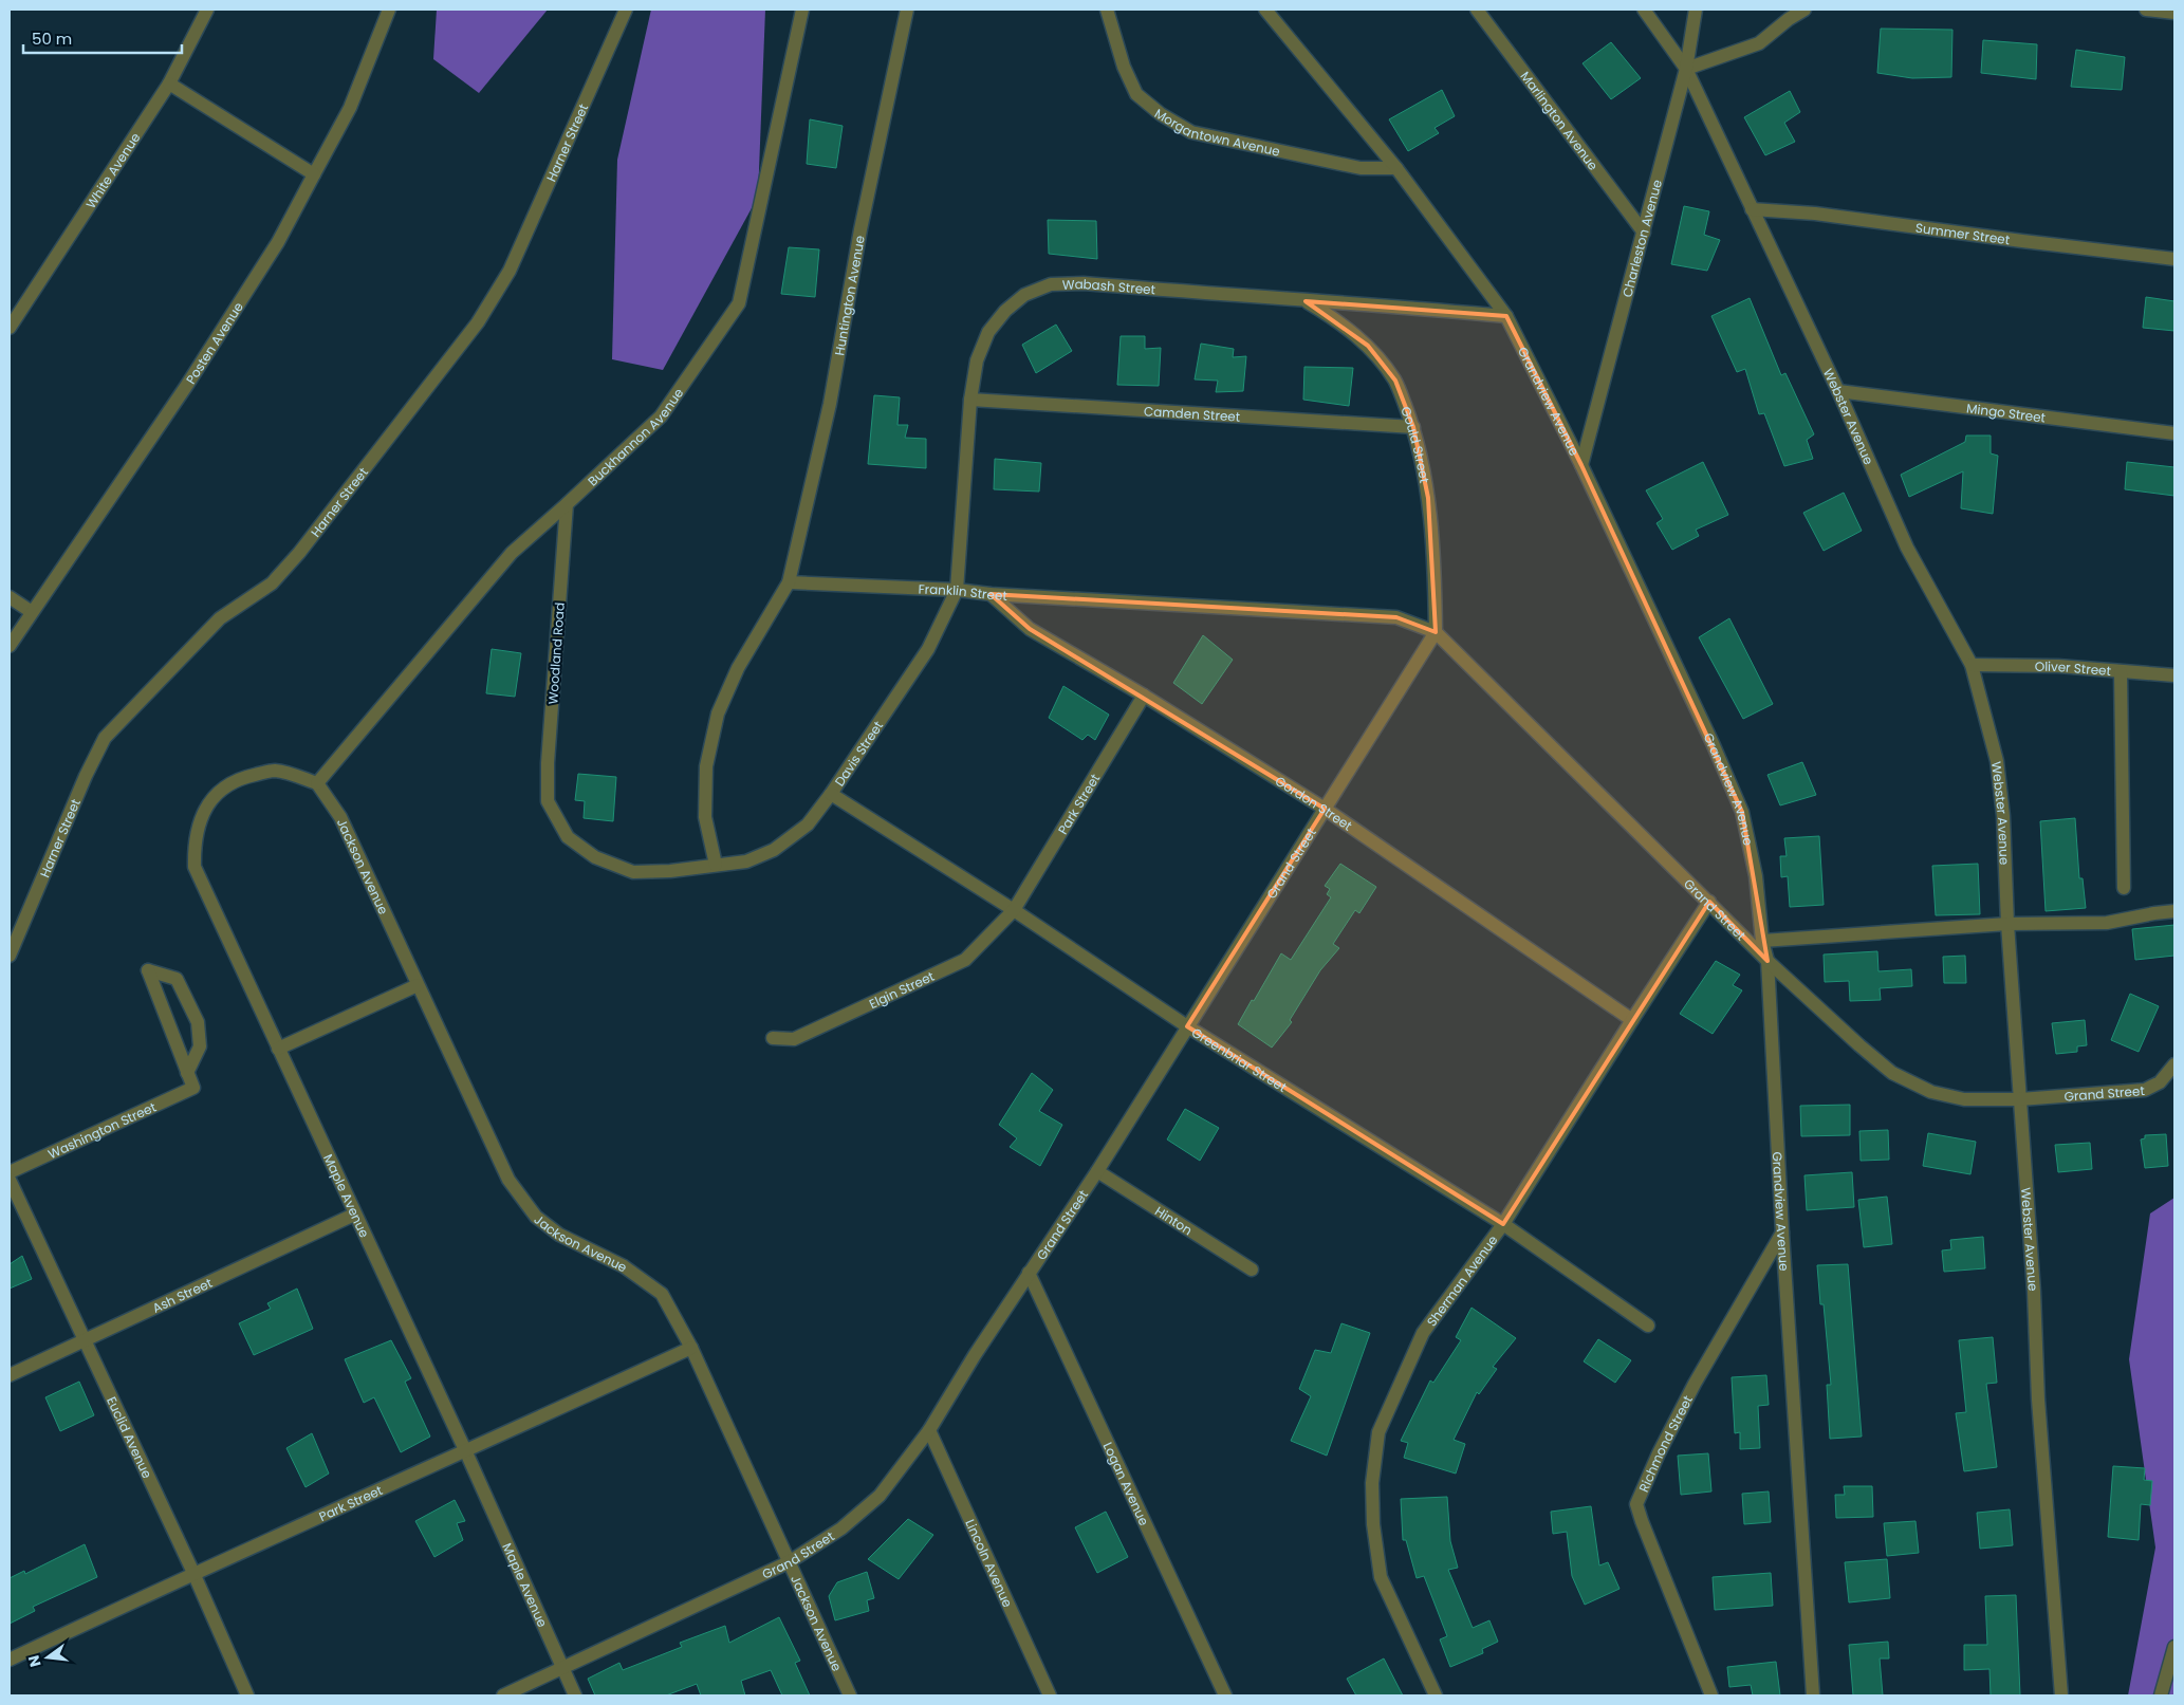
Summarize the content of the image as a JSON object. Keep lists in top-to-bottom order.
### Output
{
  "streets": {
    "street": [
      "Marlington Avenue",
      "Morgantown Avenue",
      "Harner Street",
      "White Avenue",
      "Summer Street",
      "Charleston Avenue",
      "Wabash Street",
      "Huntington Avenue",
      "Posten Avenue",
      "Grandview Avenue",
      "Mingo Street",
      "Camden Street",
      "Webster Avenue",
      "Buckhannon Avenue",
      "Gould Street",
      "Franklin Street",
      "Woodland Road",
      "Oliver Street",
      "Davis Street",
      "Gordon Street",
      "Park Street",
      "Grand Street",
      "Jackson Avenue",
      "Elgin Street",
      "Greenbriar Street",
      "Washington Street",
      "Maple Avenue",
      "Hinton",
      "Sherman Avenue",
      "Ash Street",
      "Euclid Avenue",
      "Richmond Street",
      "Logan Avenue",
      "Lincoln Avenue"
    ]
  },
  "crossings": [
    ["Marlington Avenue", "Charleston Avenue"],
    ["Morgantown Avenue", "Grandview Avenue"],
    ["Summer Street", "Webster Avenue"],
    ["Charleston Avenue", "Grandview Avenue"],
    ["Charleston Avenue", "Webster Avenue"],
    ["Wabash Street", "Grandview Avenue"],
    ["Wabash Street", "Camden Street"],
    ["Wabash Street", "Gould Street"],
    ["Wabash Street", "Franklin Street"],
    ["Wabash Street", "Davis Street"],
    ["Huntington Avenue", "Franklin Street"],
    ["Grandview Avenue", "Grand Street"],
    ["Grandview Avenue", "Richmond Street"],
    ["Mingo Street", "Webster Avenue"],
    ["Camden Street", "Gould Street"],
    ["Webster Avenue", "Oliver Street"],
    ["Webster Avenue", "Grand Street"],
    ["Buckhannon Avenue", "Woodland Road"],
    ["Buckhannon Avenue", "Jackson Avenue"],
    ["Buckhannon Avenue", "Maple Avenue"],
    ["Gould Street", "Franklin Street"],
    ["Gould Street", "Grand Street"],
    ["Franklin Street", "Davis Street"],
    ["Franklin Street", "Gordon Street"],
    ["Franklin Street", "Grand Street"],
    ["Woodland Road", "Davis Street"],
    ["Davis Street", "Greenbriar Street"],
    ["Gordon Street", "Park Street"],
    ["Gordon Street", "Grand Street"],
    ["Gordon Street", "Sherman Avenue"],
    ["Park Street", "Jackson Avenue"],
    ["Park Street", "Elgin Street"],
    ["Park Street", "Greenbriar Street"],
    ["Park Street", "Maple Avenue"],
    ["Park Street", "Euclid Avenue"],
    ["Grand Street", "Jackson Avenue"],
    ["Grand Street", "Greenbriar Street"],
    ["Grand Street", "Maple Avenue"],
    ["Grand Street", "Hinton"],
    ["Grand Street", "Sherman Avenue"],
    ["Grand Street", "Logan Avenue"],
    ["Grand Street", "Lincoln Avenue"],
    ["Jackson Avenue", "Maple Avenue"],
    ["Elgin Street", "Greenbriar Street"],
    ["Greenbriar Street", "Sherman Avenue"],
    ["Maple Avenue", "Ash Street"],
    ["Ash Street", "Euclid Avenue"]
  ],
  "scale_bar": "50 m",
  "north": "left"
}
